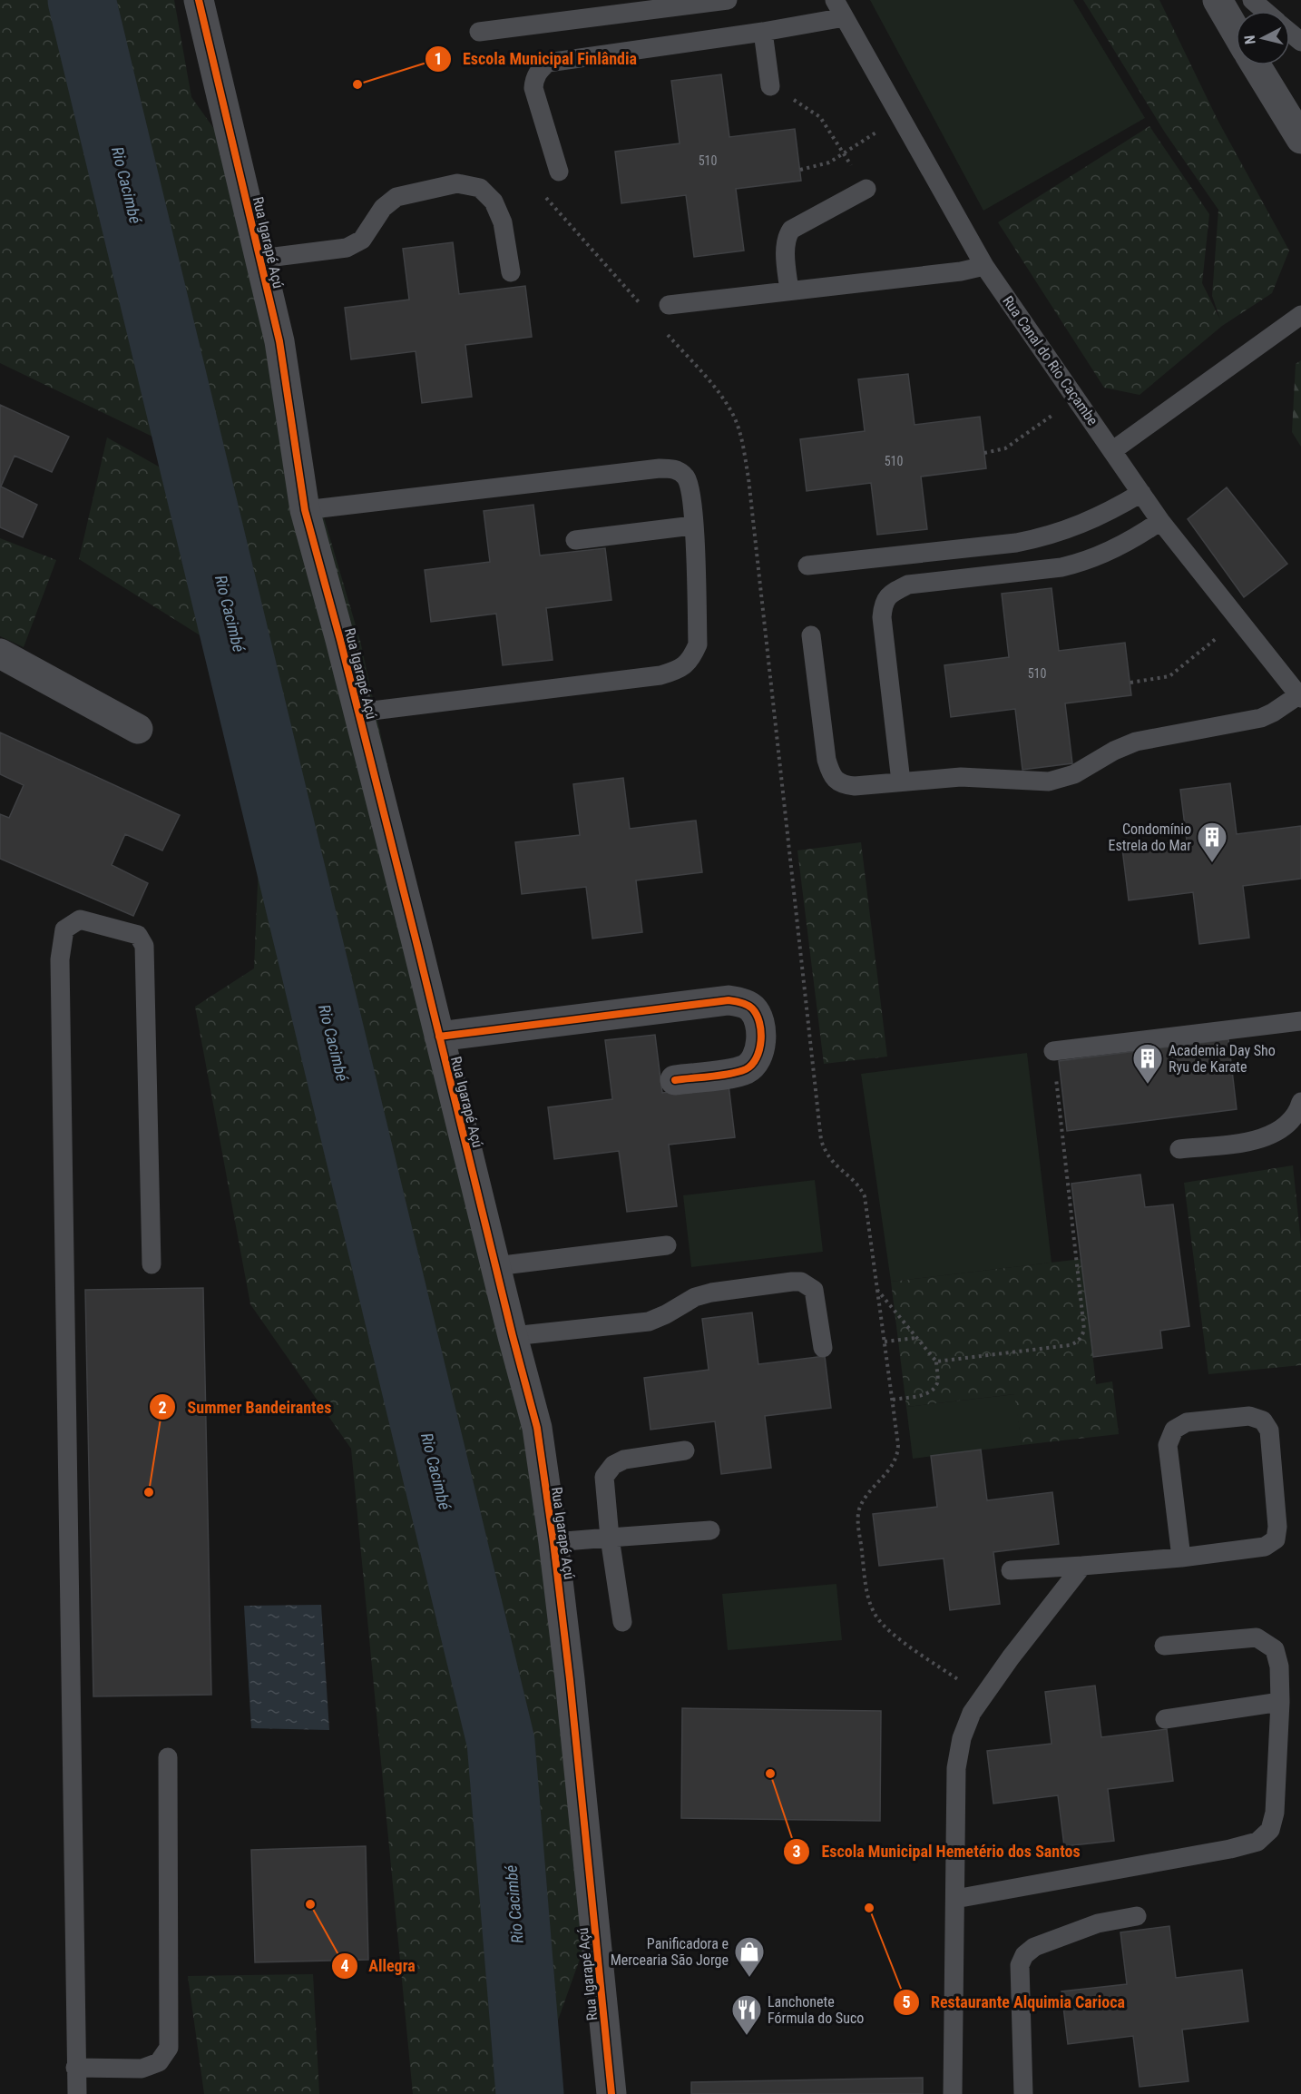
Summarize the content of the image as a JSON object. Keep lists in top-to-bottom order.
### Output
{
  "streets": {
    "street": ["Rua Igarapé Açú"],
    "lane": ["Rua Canal do Rio Caçambe"]
  },
  "water": ["Rio Cacimbé"],
  "places": {
    "other": [
      "Escola Municipal Finlândia",
      "Summer Bandeirantes",
      "Escola Municipal Hemetério dos Santos",
      "Allegra",
      "Restaurante Alquimia Carioca"
    ],
    "building": ["Condomínio Estrela do Mar", "Academia Day Sho Ryu de Karate"],
    "shop": ["Panificadora e Mercearia São Jorge"],
    "restaurant": ["Lanchonete Fórmula do Suco"]
  },
  "house_numbers": ["510", "510", "510"],
  "north": "left"
}
